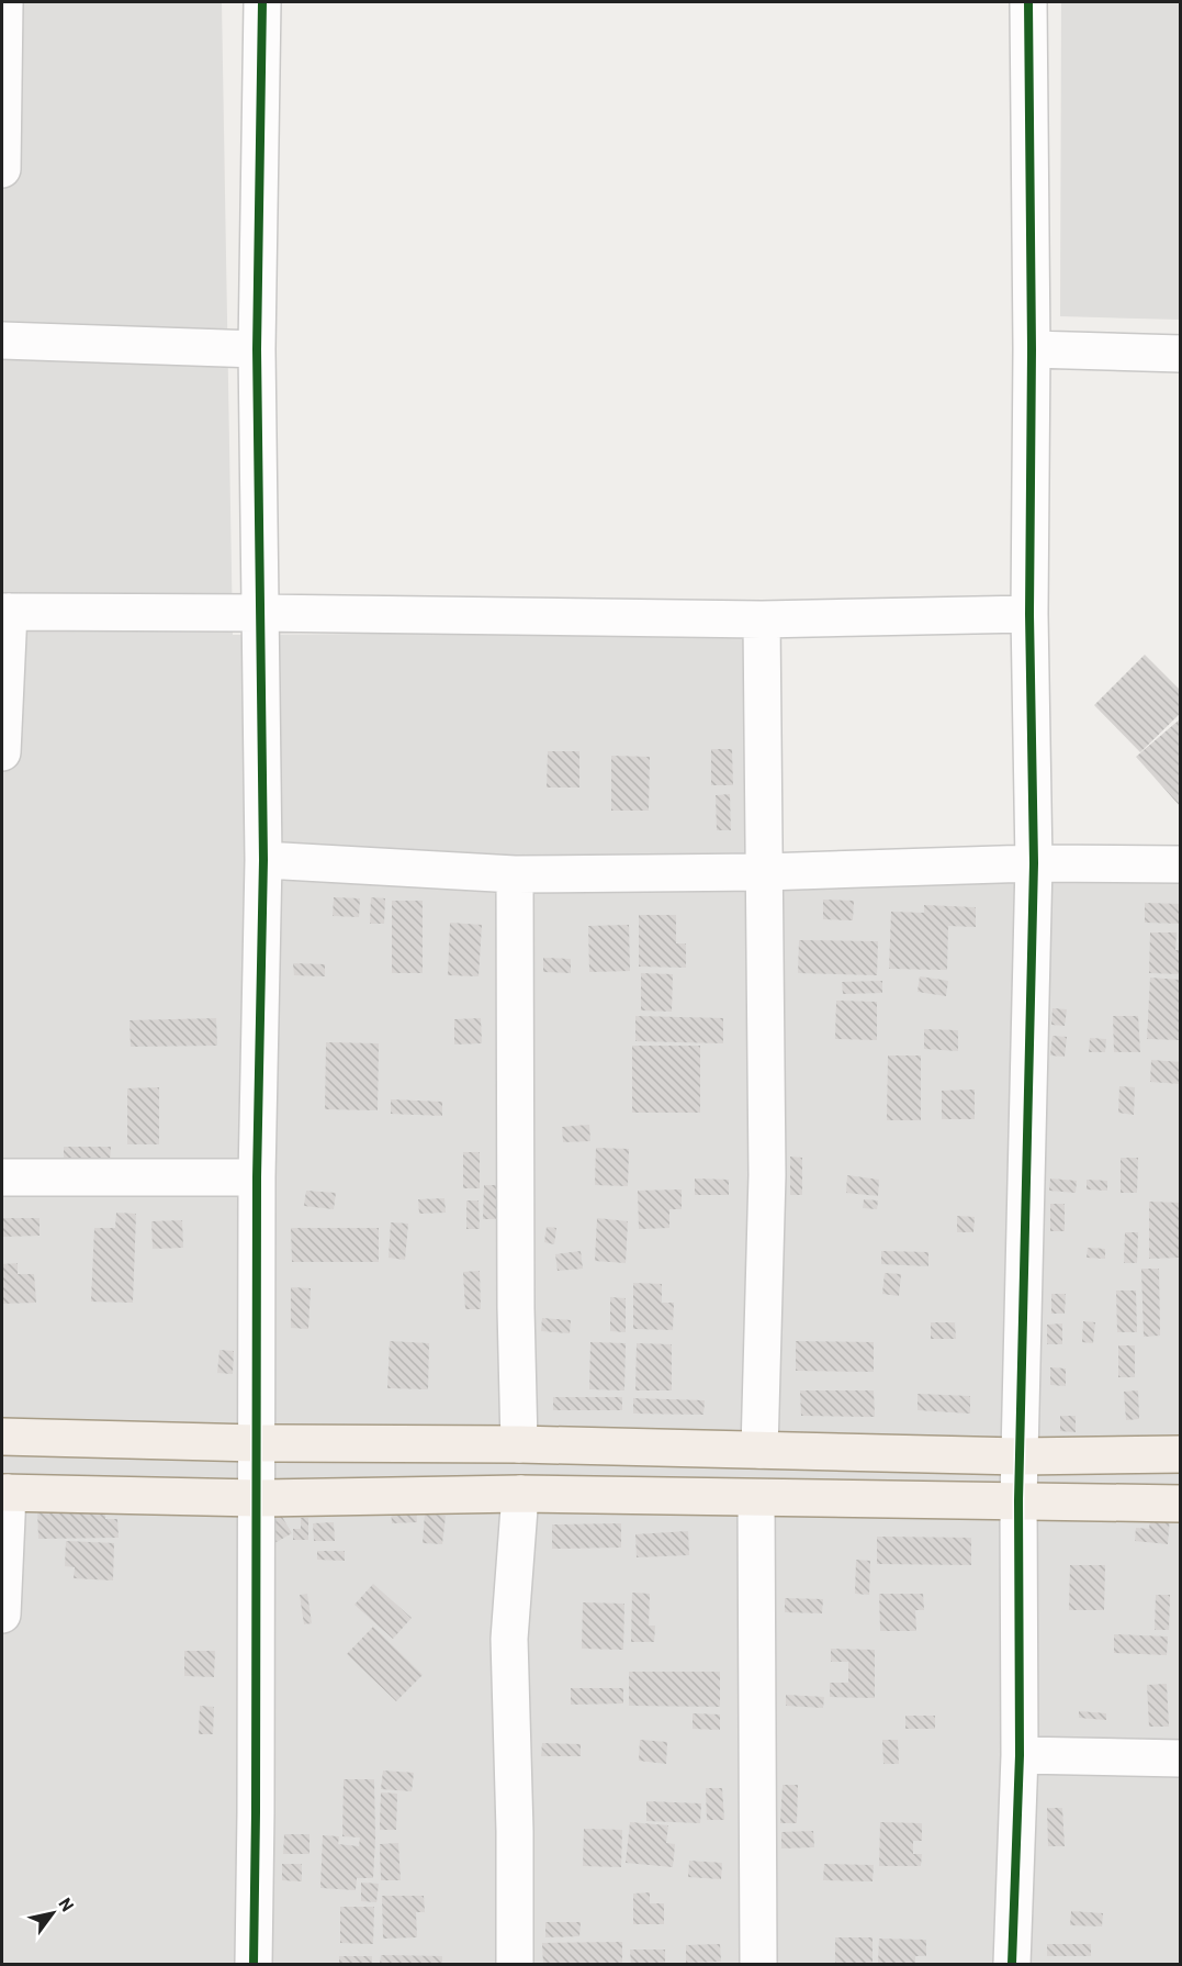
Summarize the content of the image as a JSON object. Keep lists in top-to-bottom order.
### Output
{
  "north": "top right"
}
